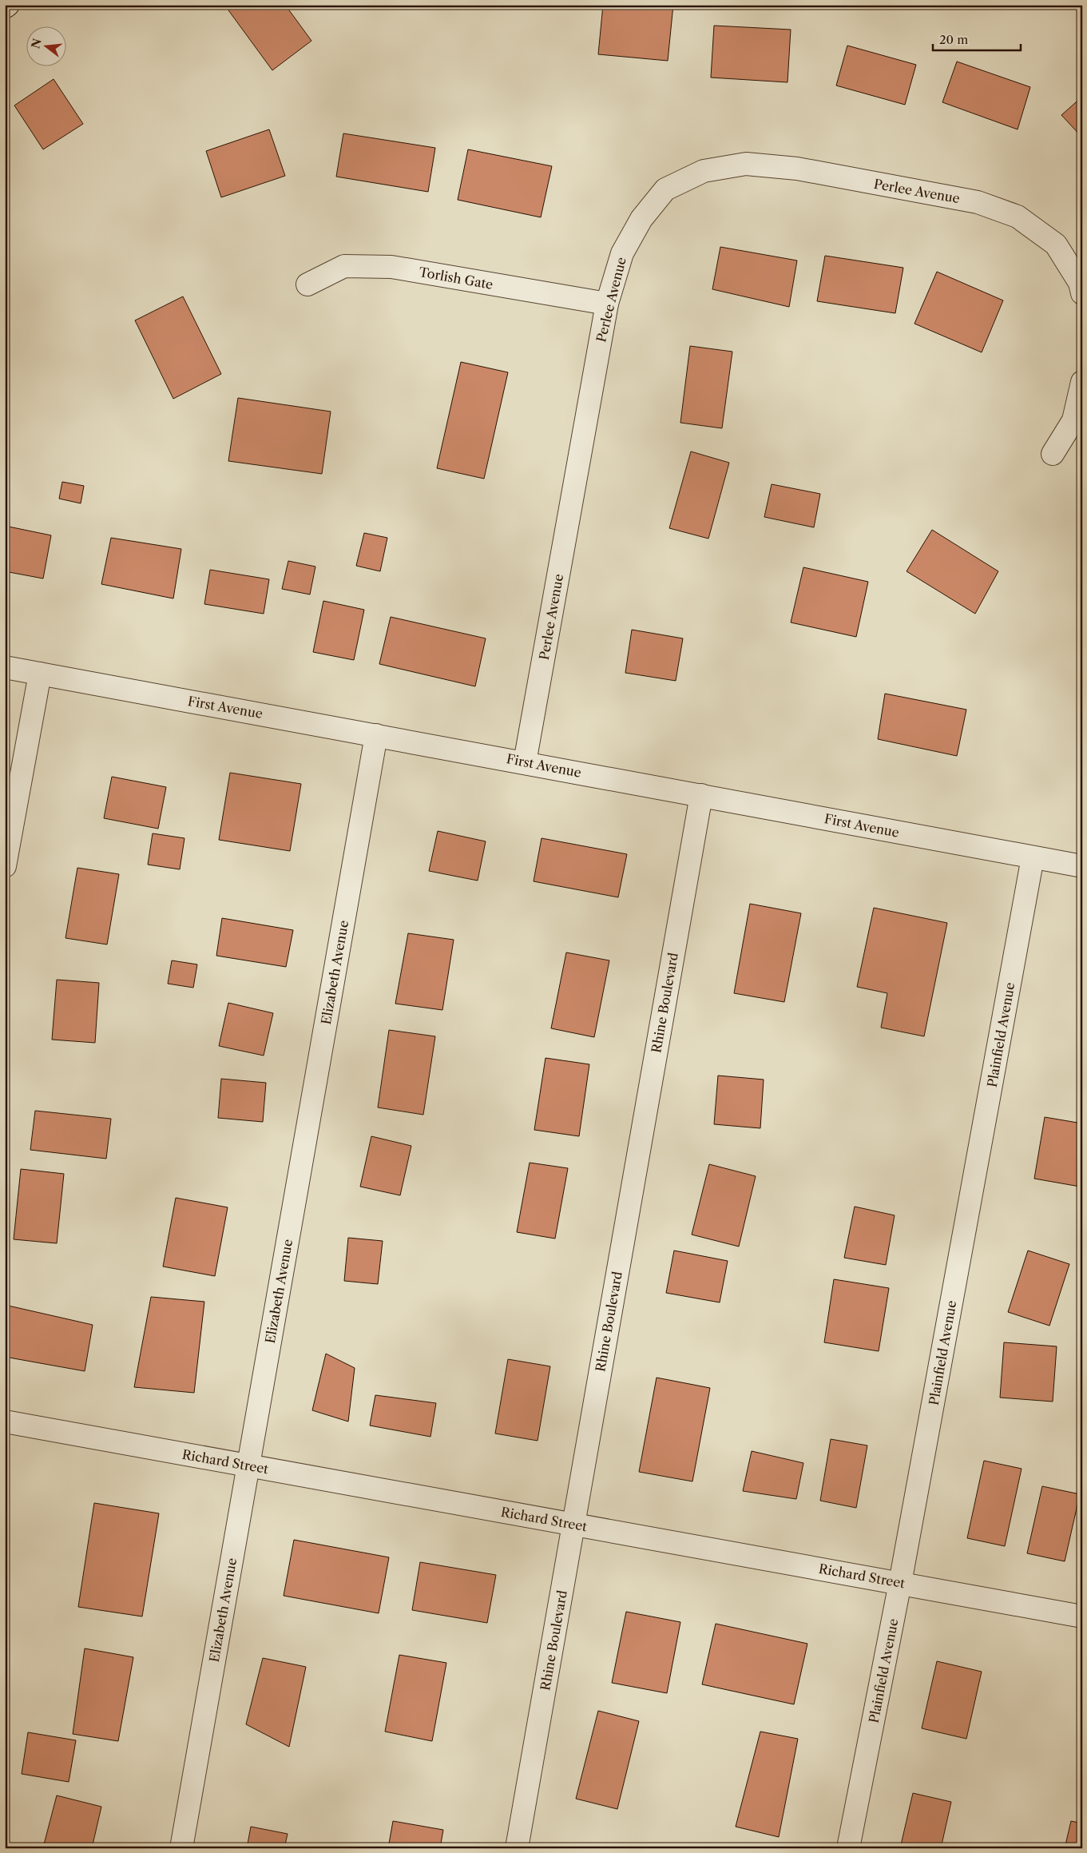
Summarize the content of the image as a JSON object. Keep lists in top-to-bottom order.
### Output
{
  "streets": {
    "street": [
      "Perlee Avenue",
      "Torlish Gate",
      "First Avenue",
      "Elizabeth Avenue",
      "Rhine Boulevard",
      "Plainfield Avenue",
      "Richard Street"
    ]
  },
  "crossings": [
    ["Perlee Avenue", "Torlish Gate"],
    ["Perlee Avenue", "First Avenue"],
    ["First Avenue", "Elizabeth Avenue"],
    ["First Avenue", "Rhine Boulevard"],
    ["First Avenue", "Plainfield Avenue"],
    ["Elizabeth Avenue", "Richard Street"],
    ["Rhine Boulevard", "Richard Street"],
    ["Plainfield Avenue", "Richard Street"]
  ],
  "scale_bar": "20 m",
  "north": "left"
}
